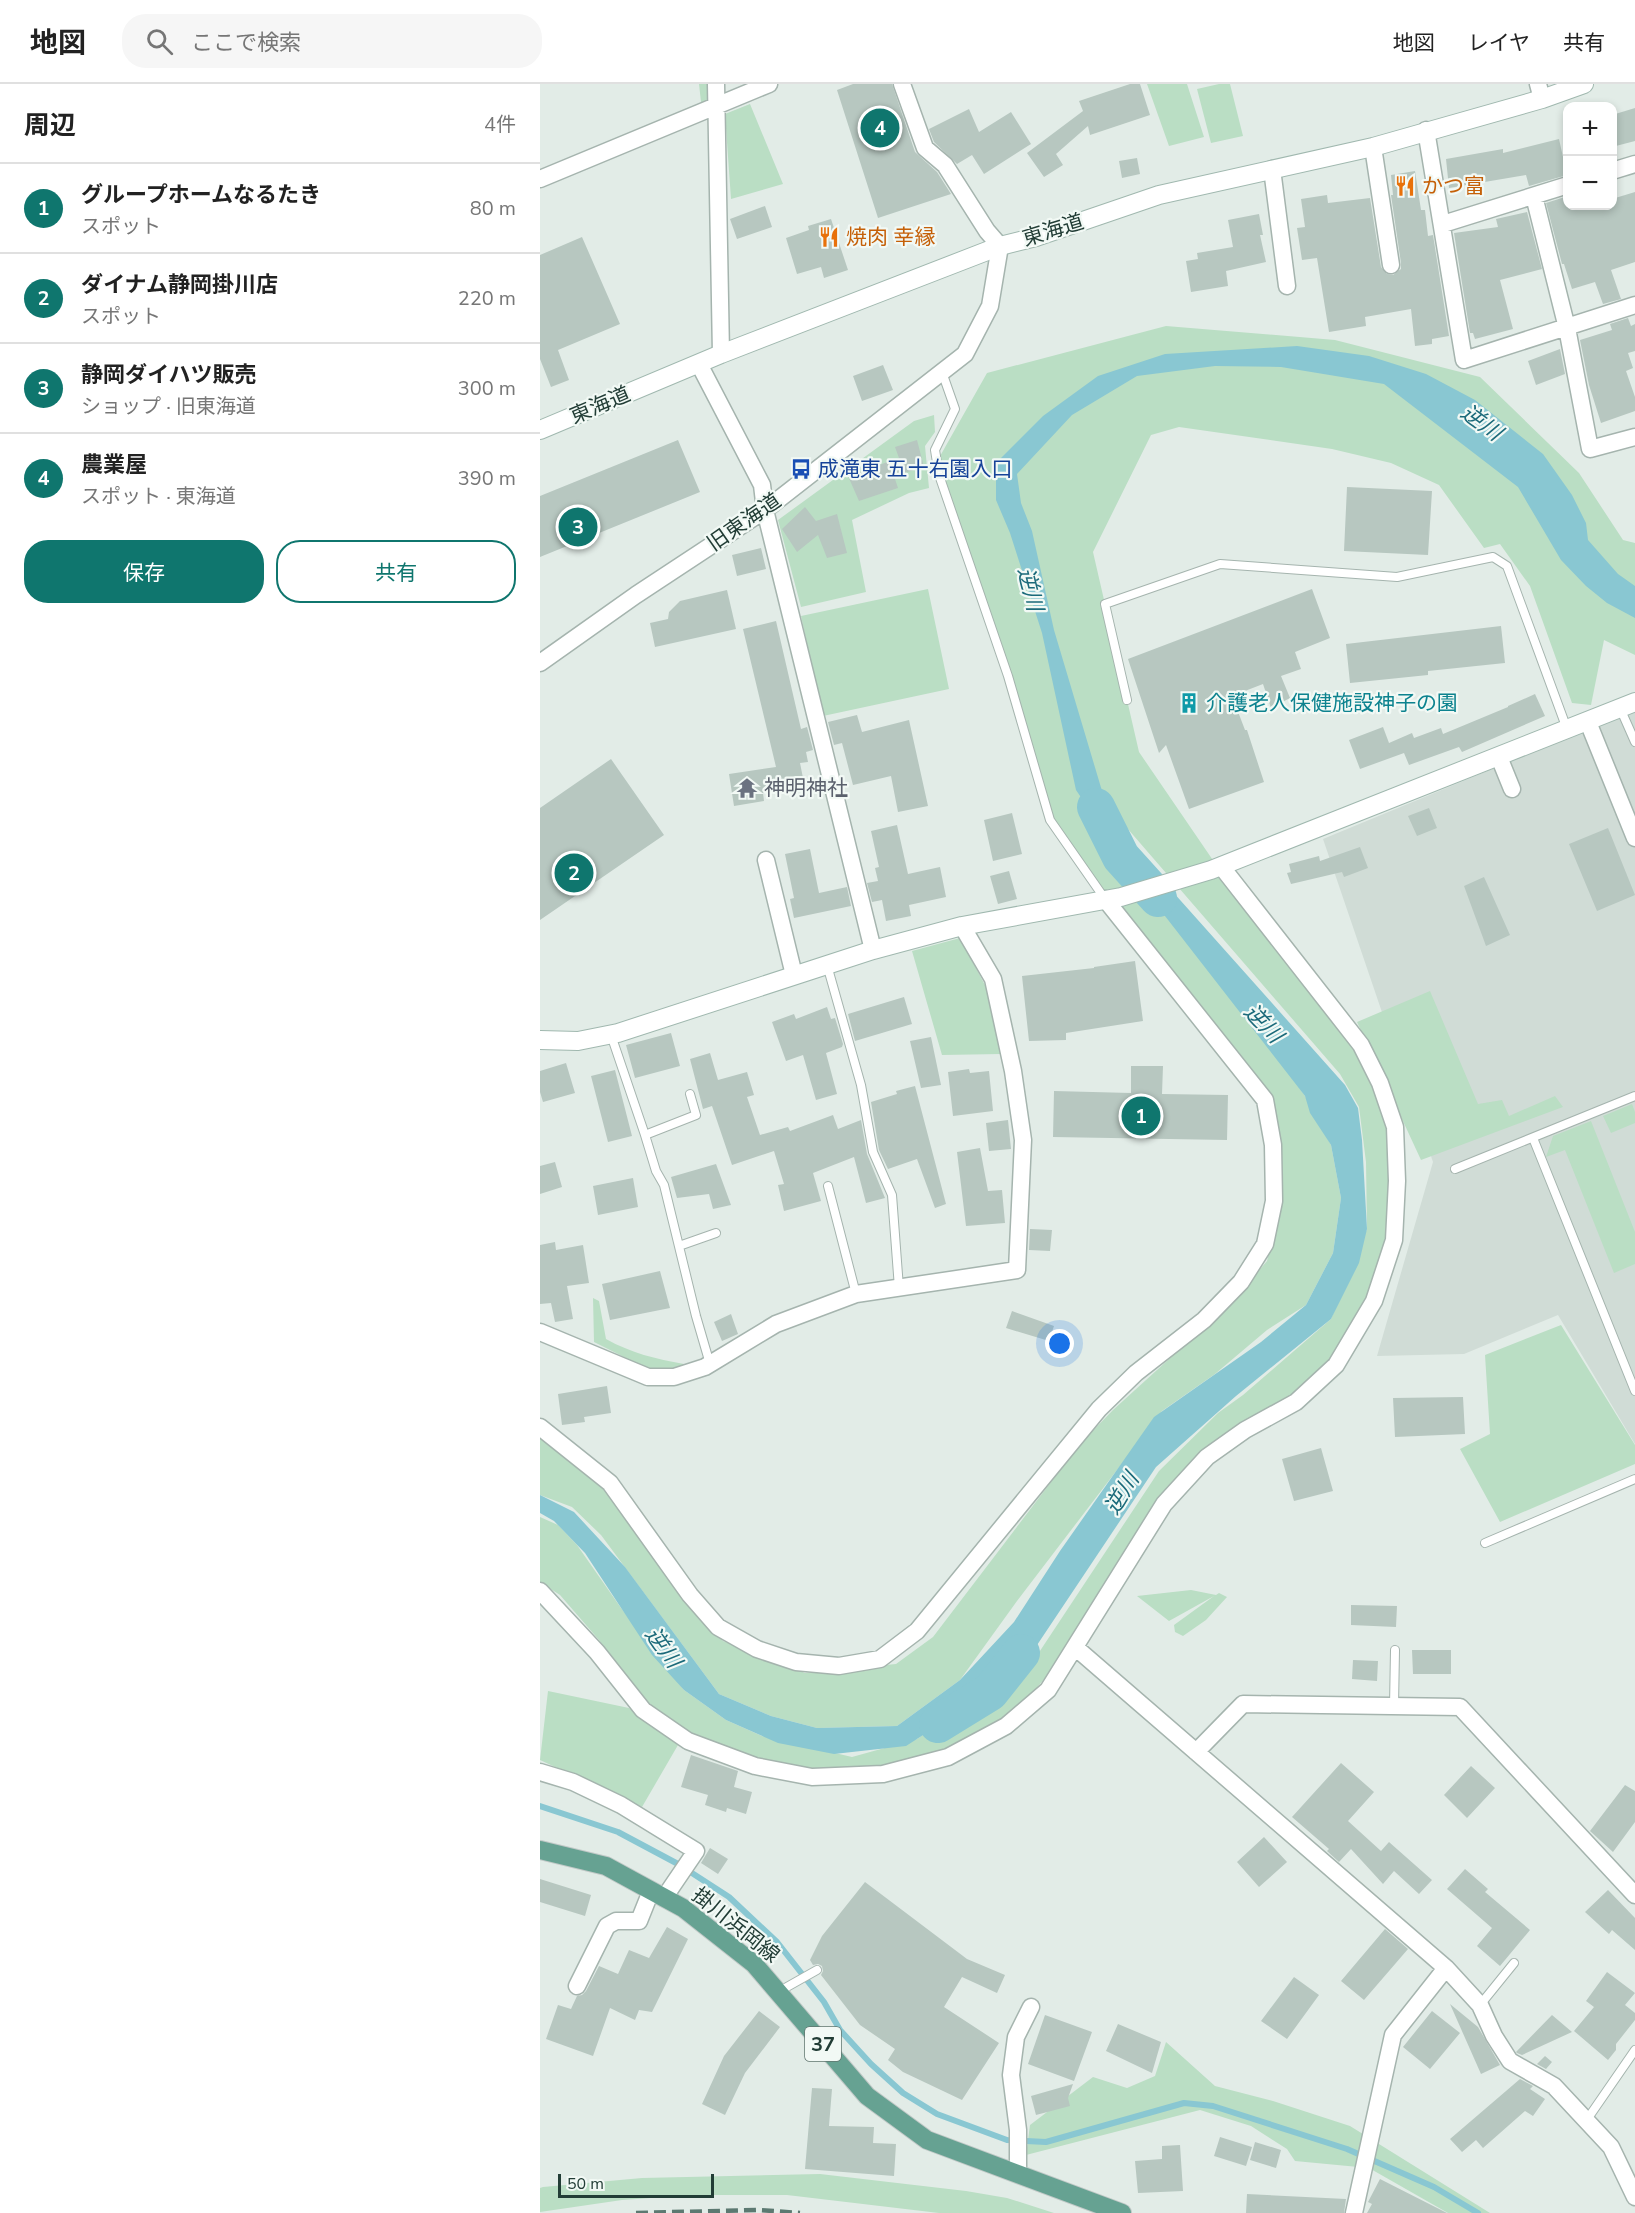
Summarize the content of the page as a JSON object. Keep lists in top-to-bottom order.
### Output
{
  "streets": {
    "main road": ["掛川浜岡線", "37"],
    "street": ["東海道", "旧東海道"]
  },
  "crossings": [
    ["東海道", "旧東海道"]
  ],
  "water": ["逆川"],
  "places": {
    "restaurant": ["かつ富", "焼肉 幸縁"],
    "bus stop": ["成滝東 五十右園入口"],
    "building": ["介護老人保健施設神子の園"],
    "temple": ["神明神社"]
  },
  "scale_bar": "50 m",
  "page": {
    "header": "地図",
    "search": "ここで検索",
    "nav": ["地図", "レイヤ", "共有"],
    "heading": ["周辺", "4件"],
    "map_buttons": ["+", "−"],
    "pins": [
      "4",
      "3",
      "2",
      "1"
    ],
    "list": [
      {
        "mark": "1",
        "name": "グループホームなるたき",
        "note": "スポット",
        "value": "80 m"
      },
      {
        "mark": "2",
        "name": "ダイナム静岡掛川店",
        "note": "スポット",
        "value": "220 m"
      },
      {
        "mark": "3",
        "name": "静岡ダイハツ販売",
        "note": "ショップ · 旧東海道",
        "value": "300 m"
      },
      {
        "mark": "4",
        "name": "農業屋",
        "note": "スポット · 東海道",
        "value": "390 m"
      }
    ],
    "buttons": ["保存", "共有"],
    "scale": "50 m"
  }
}
